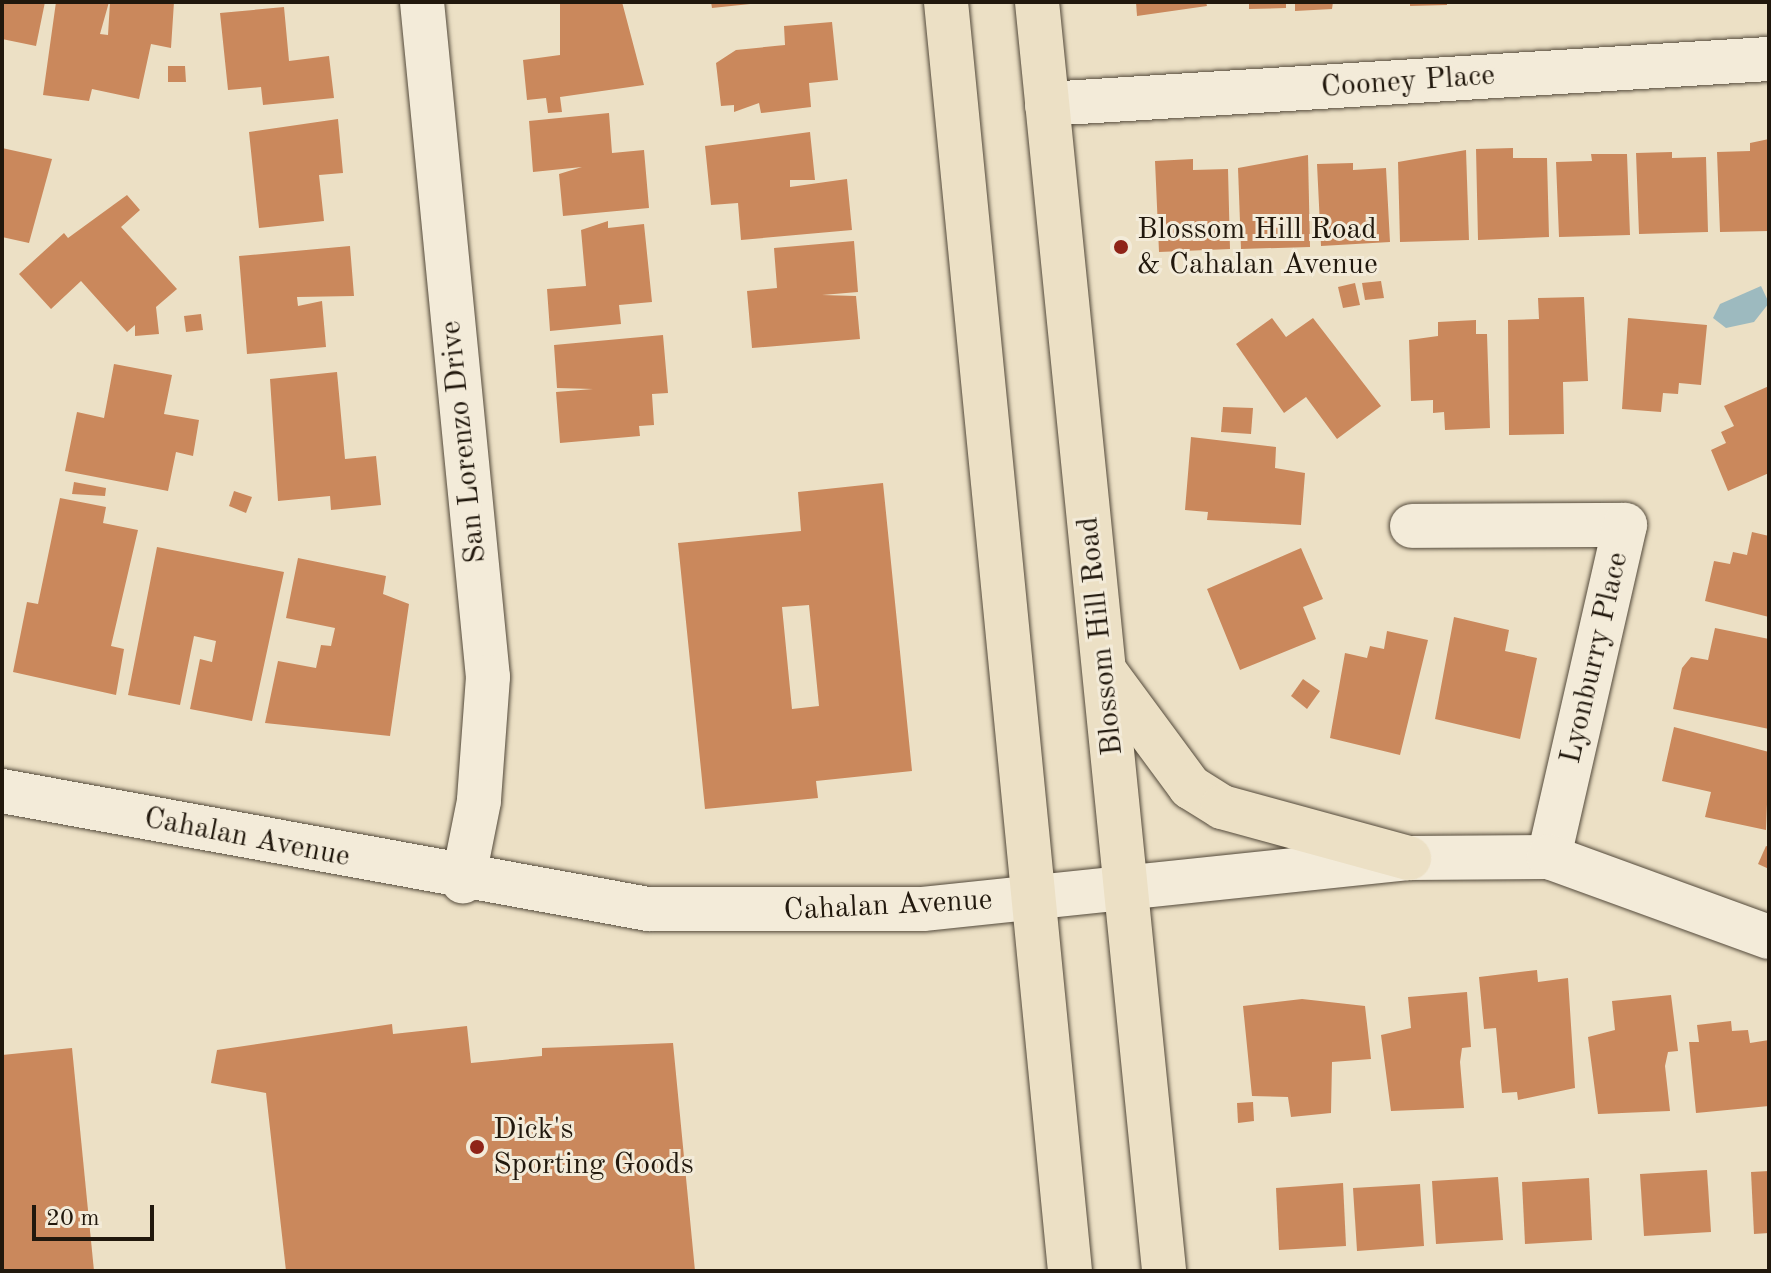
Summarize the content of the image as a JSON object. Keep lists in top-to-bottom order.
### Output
{
  "streets": {
    "main road": ["Blossom Hill Road"],
    "street": [
      "Cooney Place",
      "San Lorenzo Drive",
      "Lyonburry Place",
      "Cahalan Avenue"
    ]
  },
  "crossings": [
    ["Cooney Place", "Blossom Hill Road"],
    ["San Lorenzo Drive", "Cahalan Avenue"],
    ["Blossom Hill Road", "Cahalan Avenue"],
    ["Lyonburry Place", "Cahalan Avenue"]
  ],
  "places": ["Blossom Hill Road & Cahalan Avenue", "Dick's Sporting Goods"],
  "scale_bar": "20 m"
}
